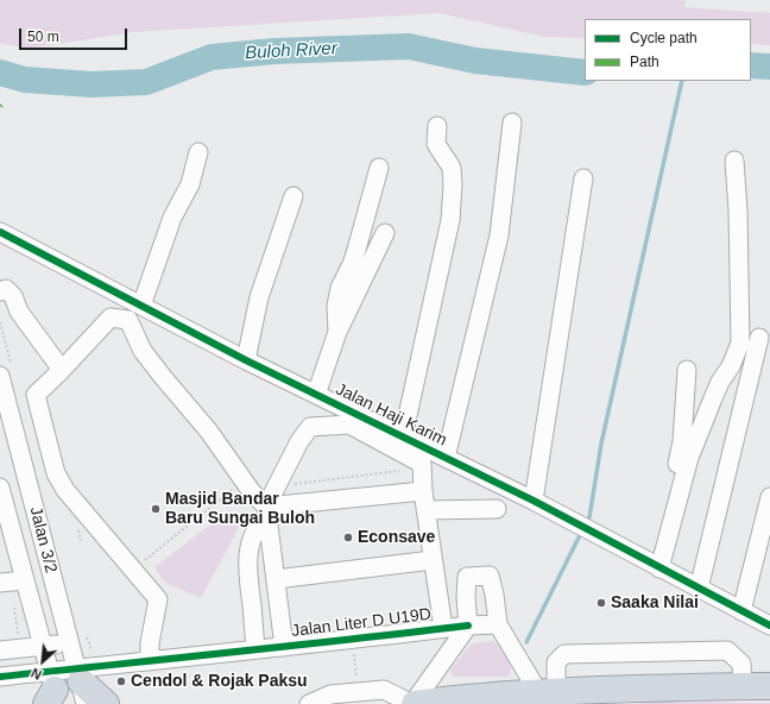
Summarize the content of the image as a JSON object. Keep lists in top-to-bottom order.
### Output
{
  "streets": {
    "street": ["Jalan Haji Karim", "Jalan 3/2", "Jalan Liter D U19D"]
  },
  "crossings": [
    ["Jalan 3/2", "Jalan Liter D U19D"]
  ],
  "water": ["Buloh River"],
  "places": [
    "Masjid Bandar Baru Sungai Buloh",
    "Econsave",
    "Saaka Nilai",
    "Cendol & Rojak Paksu"
  ],
  "legend": ["Cycle path", "Path"],
  "scale_bar": "50 m",
  "north": "bottom left"
}
